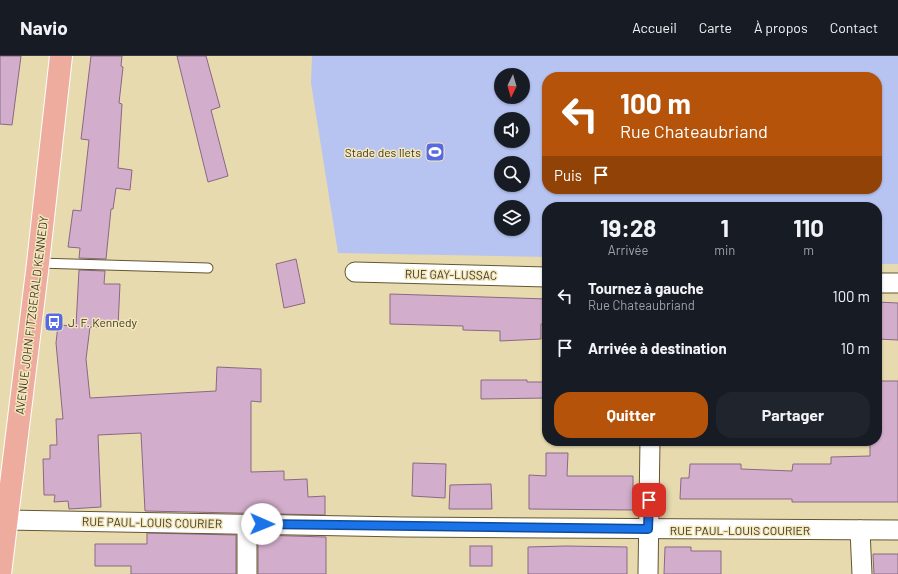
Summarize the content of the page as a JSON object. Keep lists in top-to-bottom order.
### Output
{
  "streets": {
    "main road": ["AVENUE JOHN FITZGERALD KENNEDY"],
    "street": ["RUE GAY-LUSSAC", "RUE PAUL-LOUIS COURIER"]
  },
  "crossings": [
    ["AVENUE JOHN FITZGERALD KENNEDY", "RUE PAUL-LOUIS COURIER"]
  ],
  "places": {
    "sports": ["Stade des Ilets"],
    "bus stop": ["J. F. Kennedy"]
  },
  "north": "bottom",
  "page": {
    "header": "Navio",
    "nav": [
      "Accueil",
      "Carte",
      "À propos",
      "Contact"
    ],
    "turn": ["100 m", "Rue Chateaubriand"],
    "then": "Puis",
    "eta": [
      "19:28",
      "Arrivée",
      "1",
      "min",
      "110",
      "m"
    ],
    "list": [
      {
        "name": "Tournez à gauche",
        "note": "Rue Chateaubriand",
        "value": "100 m"
      },
      {
        "name": "Arrivée à destination",
        "value": "10 m"
      }
    ],
    "buttons": ["Quitter", "Partager"]
  }
}
